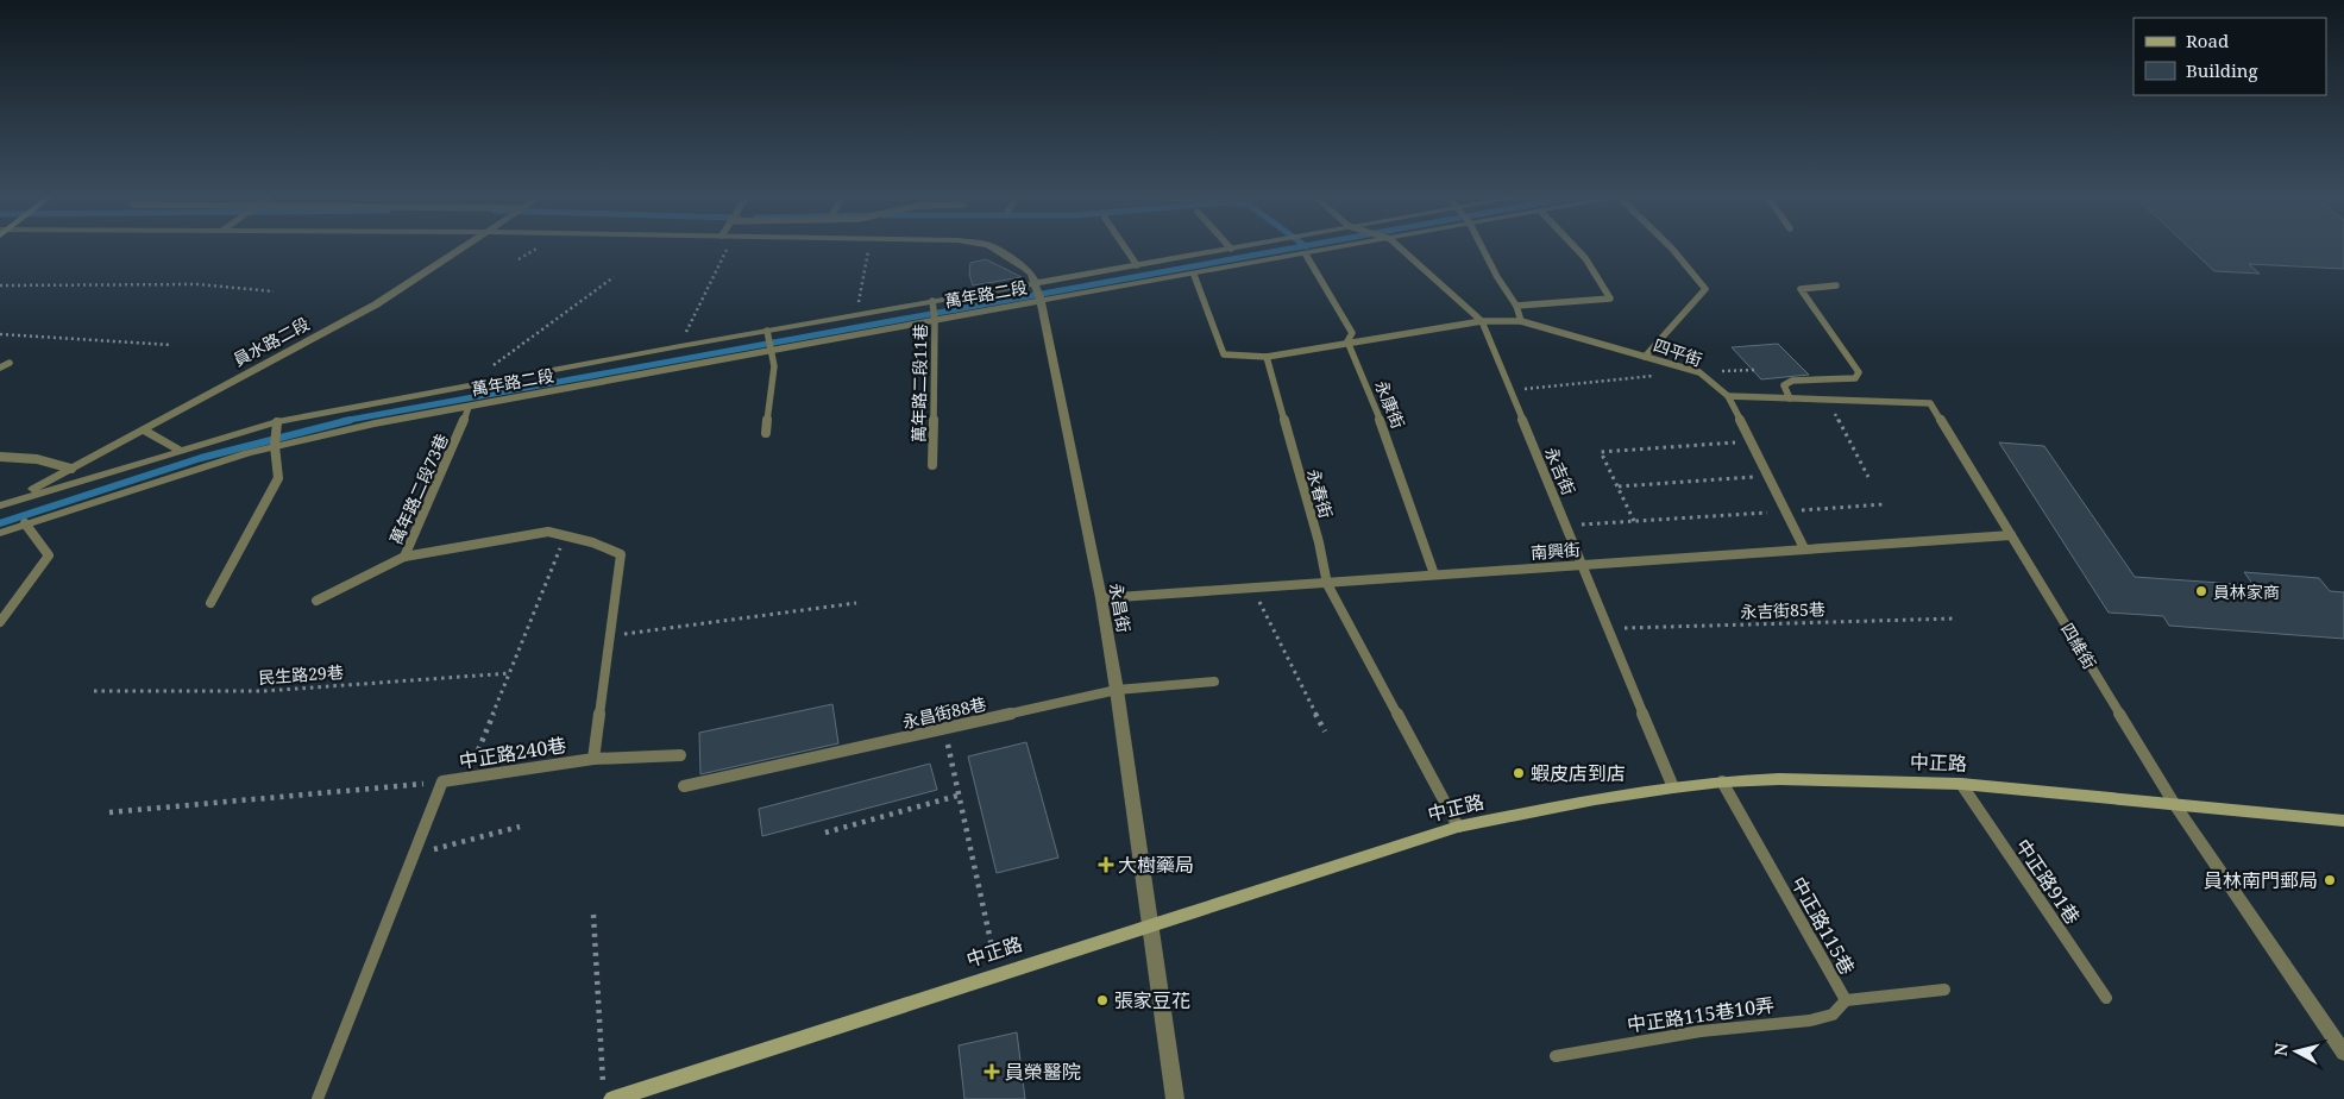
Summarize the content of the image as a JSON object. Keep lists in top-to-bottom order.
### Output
{
  "streets": {
    "street": [
      "萬年路二段",
      "員水路二段",
      "永昌街",
      "四維街",
      "中正路"
    ],
    "lane": [
      "四平街",
      "萬年路二段11巷",
      "永康街",
      "永吉街",
      "萬年路二段73巷",
      "永春街",
      "南興街",
      "永昌街88巷",
      "中正路240巷",
      "中正路91巷",
      "中正路115巷",
      "中正路115巷10弄"
    ],
    "path": ["永吉街85巷", "民生路29巷"]
  },
  "crossings": [
    ["萬年路二段", "員水路二段"],
    ["萬年路二段", "萬年路二段11巷"],
    ["萬年路二段", "永康街"],
    ["萬年路二段", "萬年路二段73巷"],
    ["萬年路二段", "永昌街"],
    ["四平街", "永吉街"],
    ["四平街", "南興街"],
    ["四平街", "四維街"],
    ["永康街", "南興街"],
    ["永吉街", "南興街"],
    ["永吉街", "永吉街85巷"],
    ["永吉街", "中正路"],
    ["永春街", "南興街"],
    ["永春街", "中正路"],
    ["南興街", "永昌街"],
    ["南興街", "四維街"],
    ["永昌街", "永昌街88巷"],
    ["永昌街", "中正路"],
    ["四維街", "中正路"],
    ["中正路", "中正路91巷"],
    ["中正路", "中正路115巷"],
    ["中正路115巷", "中正路115巷10弄"]
  ],
  "places": {
    "other": [
      "員林家商",
      "蝦皮店到店",
      "員林南門郵局",
      "張家豆花"
    ],
    "health": ["大樹藥局", "員榮醫院"]
  },
  "legend": ["Road", "Building"],
  "north": "left"
}
